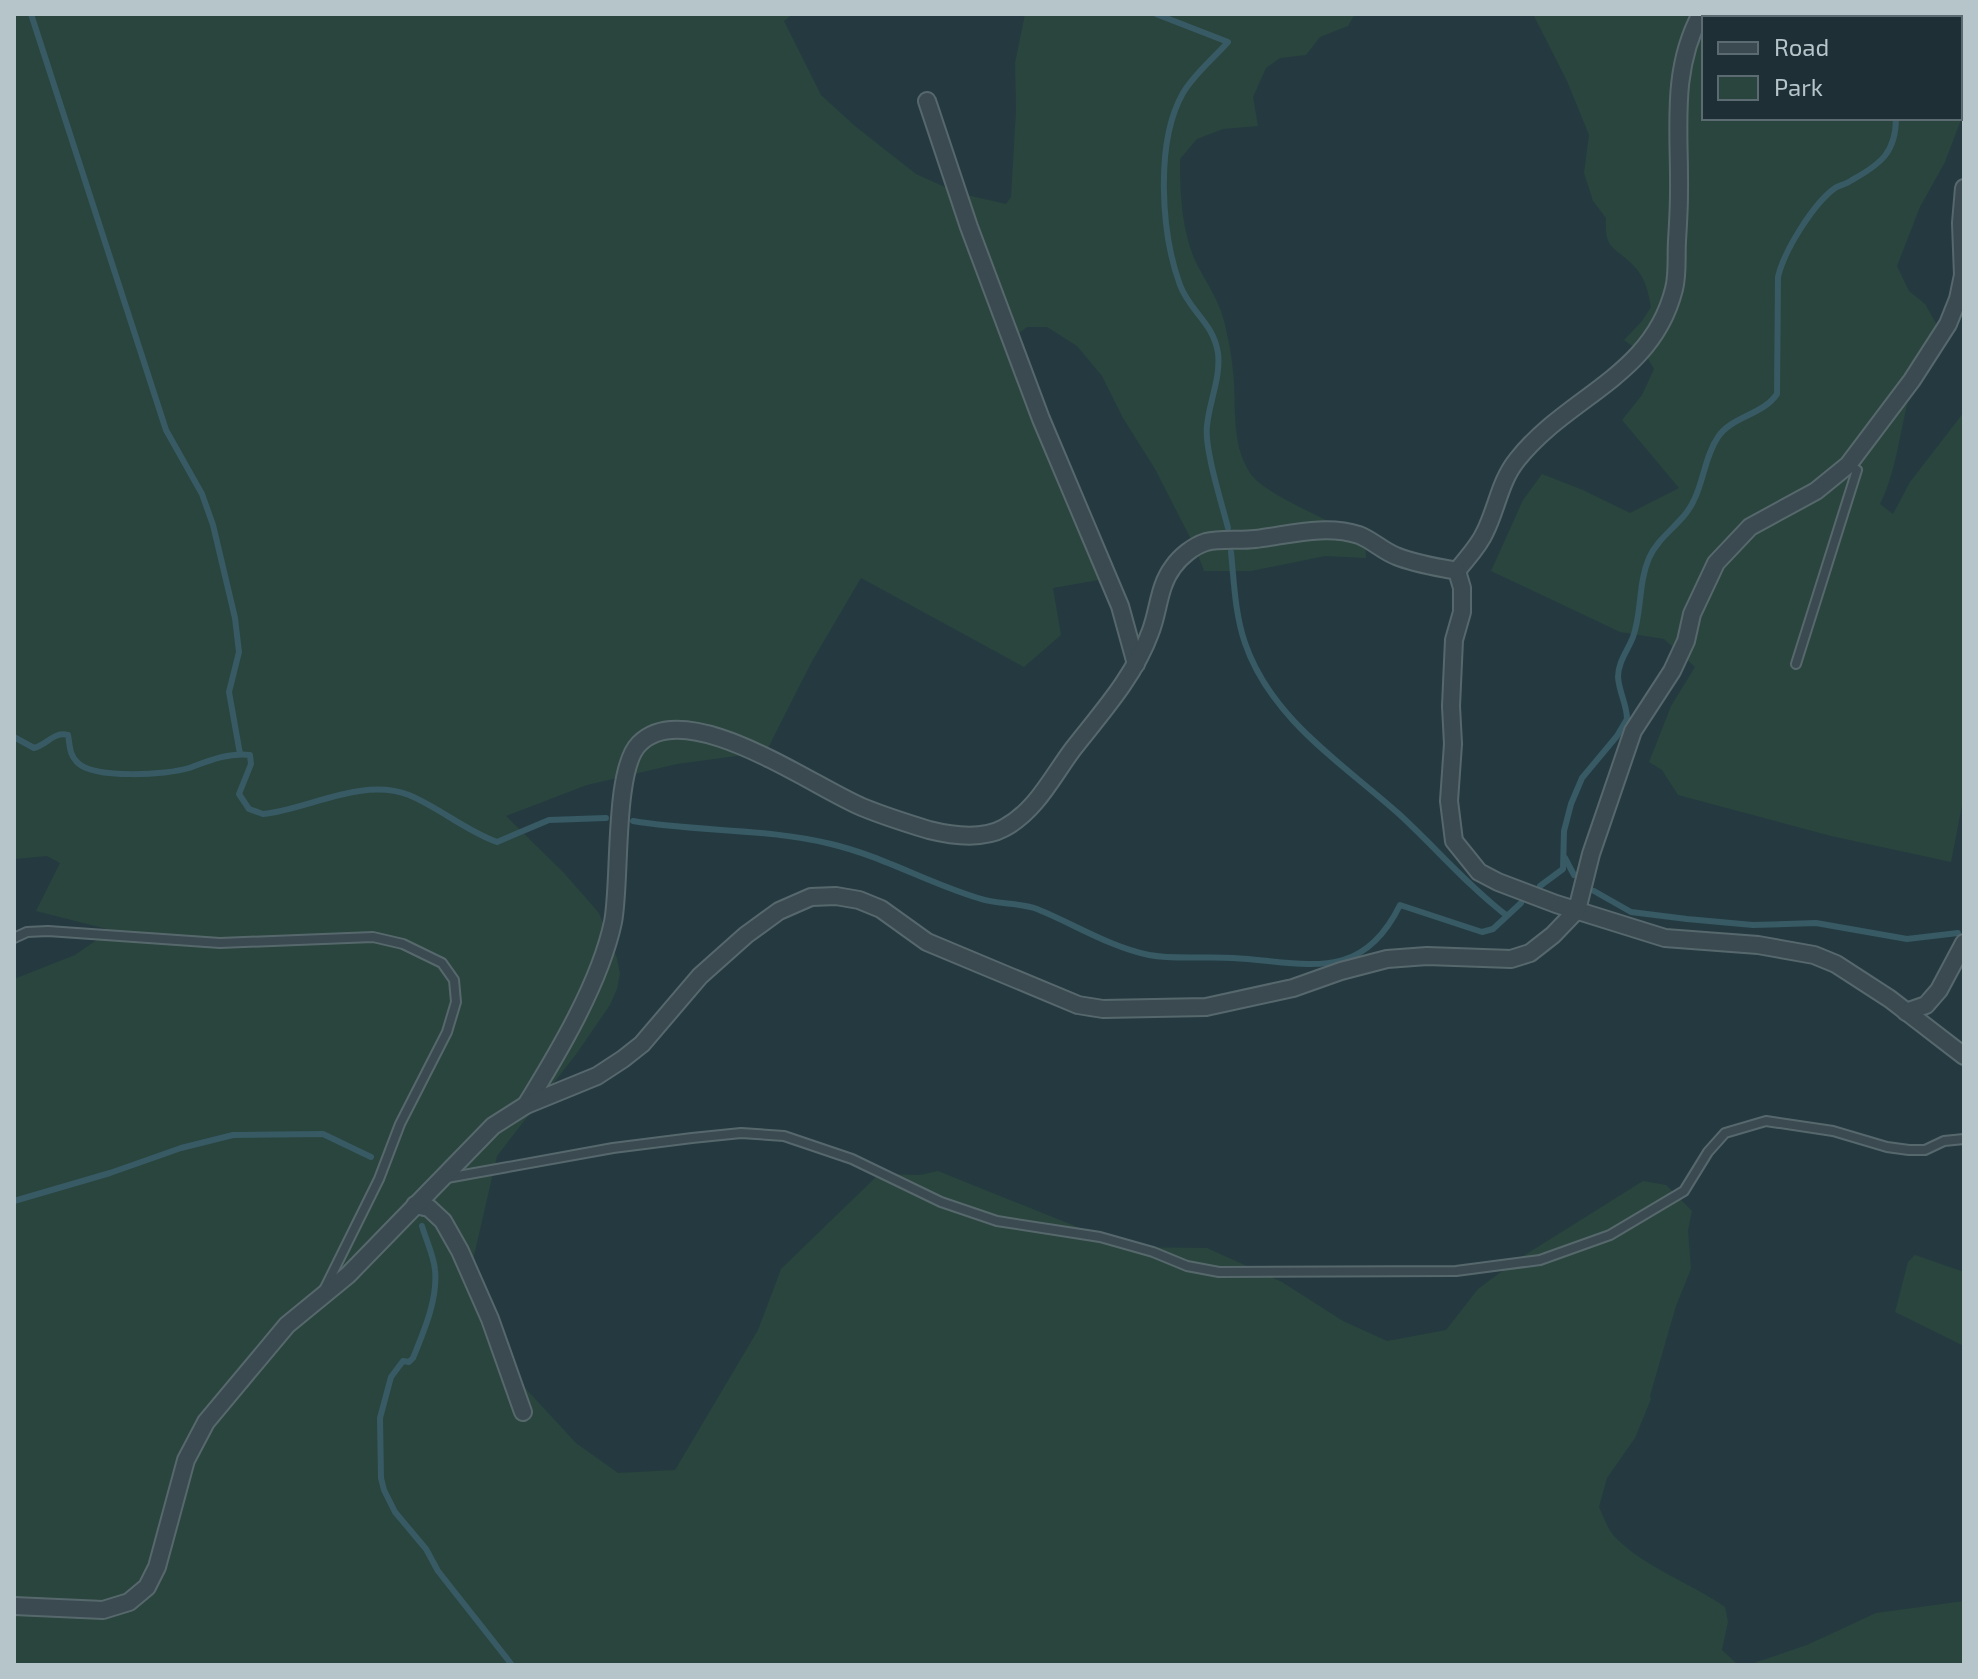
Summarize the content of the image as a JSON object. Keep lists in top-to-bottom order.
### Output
{
  "legend": ["Road", "Park"]
}
